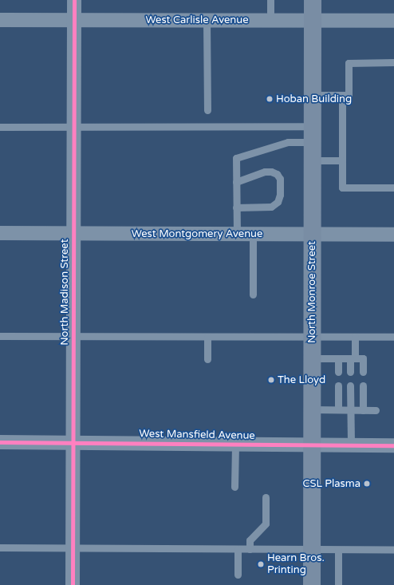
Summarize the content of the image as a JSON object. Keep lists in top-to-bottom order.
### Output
{
  "streets": {
    "main road": ["North Monroe Street"],
    "street": [
      "West Carlisle Avenue",
      "West Montgomery Avenue",
      "North Madison Street",
      "West Mansfield Avenue"
    ]
  },
  "crossings": [
    ["West Carlisle Avenue", "North Madison Street"],
    ["West Carlisle Avenue", "North Monroe Street"],
    ["West Montgomery Avenue", "North Madison Street"],
    ["West Montgomery Avenue", "North Monroe Street"],
    ["North Madison Street", "West Mansfield Avenue"],
    ["North Monroe Street", "West Mansfield Avenue"]
  ],
  "places": [
    "Hoban Building",
    "The Lloyd",
    "CSL Plasma",
    "Hearn Bros. Printing"
  ]
}
